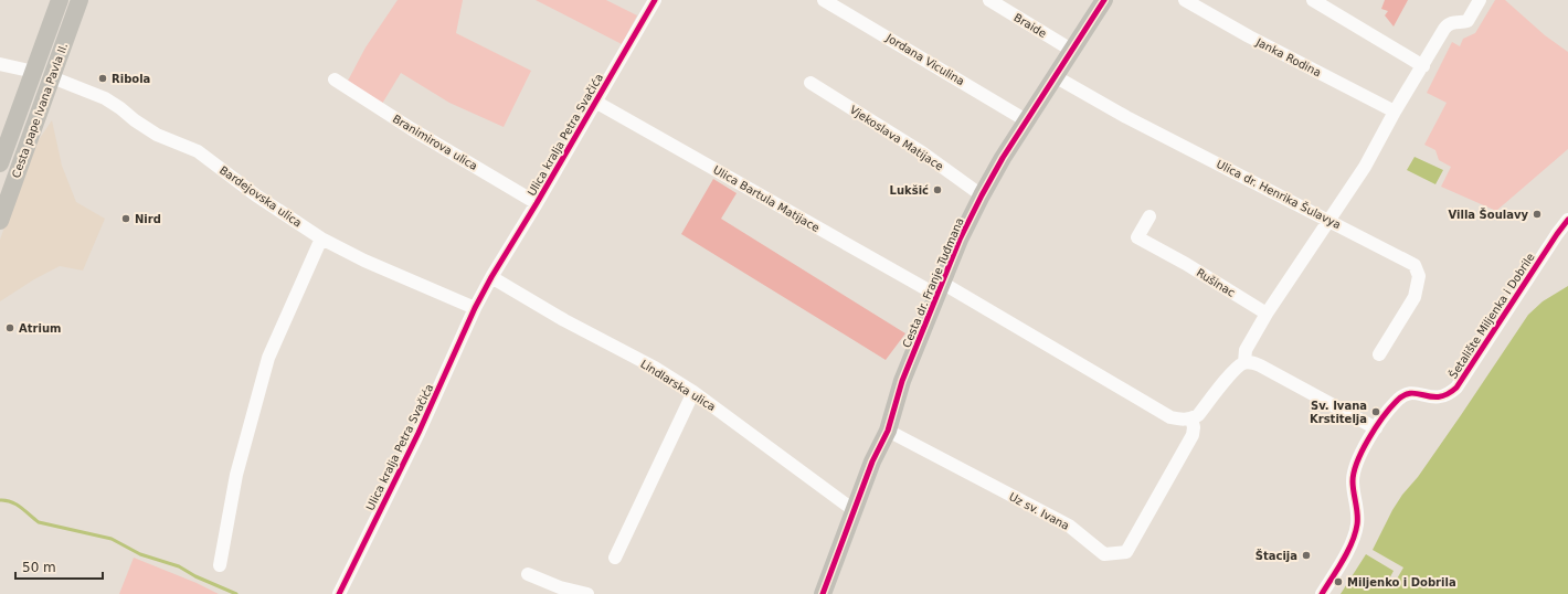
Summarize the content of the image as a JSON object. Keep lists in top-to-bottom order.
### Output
{
  "streets": {
    "main road": ["Cesta pape Ivana Pavla II.", "Cesta dr. Franje Tuđmana"],
    "street": [
      "Braide",
      "Janka Rodina",
      "Jordana Viculina",
      "Ulica kralja Petra Svačića",
      "Vjekoslava Matijace",
      "Branimirova ulica",
      "Ulica dr. Henrika Šulavya",
      "Bardejovska ulica",
      "Ulica Bartula Matijace",
      "Rušinac",
      "Šetalište Miljenka i Dobrile",
      "Lindlarska ulica",
      "Uz sv. Ivana"
    ]
  },
  "crossings": [
    ["Braide", "Cesta dr. Franje Tuđmana"],
    ["Jordana Viculina", "Cesta dr. Franje Tuđmana"],
    ["Cesta pape Ivana Pavla II.", "Bardejovska ulica"],
    ["Ulica kralja Petra Svačića", "Branimirova ulica"],
    ["Ulica kralja Petra Svačića", "Bardejovska ulica"],
    ["Ulica kralja Petra Svačića", "Ulica Bartula Matijace"],
    ["Ulica kralja Petra Svačića", "Lindlarska ulica"],
    ["Vjekoslava Matijace", "Cesta dr. Franje Tuđmana"],
    ["Ulica dr. Henrika Šulavya", "Cesta dr. Franje Tuđmana"],
    ["Ulica Bartula Matijace", "Cesta dr. Franje Tuđmana"],
    ["Cesta dr. Franje Tuđmana", "Lindlarska ulica"],
    ["Cesta dr. Franje Tuđmana", "Uz sv. Ivana"]
  ],
  "places": [
    "Ribola",
    "Lukšić",
    "Villa Šoulavy",
    "Nird",
    "Atrium",
    "Sv. Ivana Krstitelja",
    "Štacija",
    "Miljenko i Dobrila"
  ],
  "scale_bar": "50 m"
}
